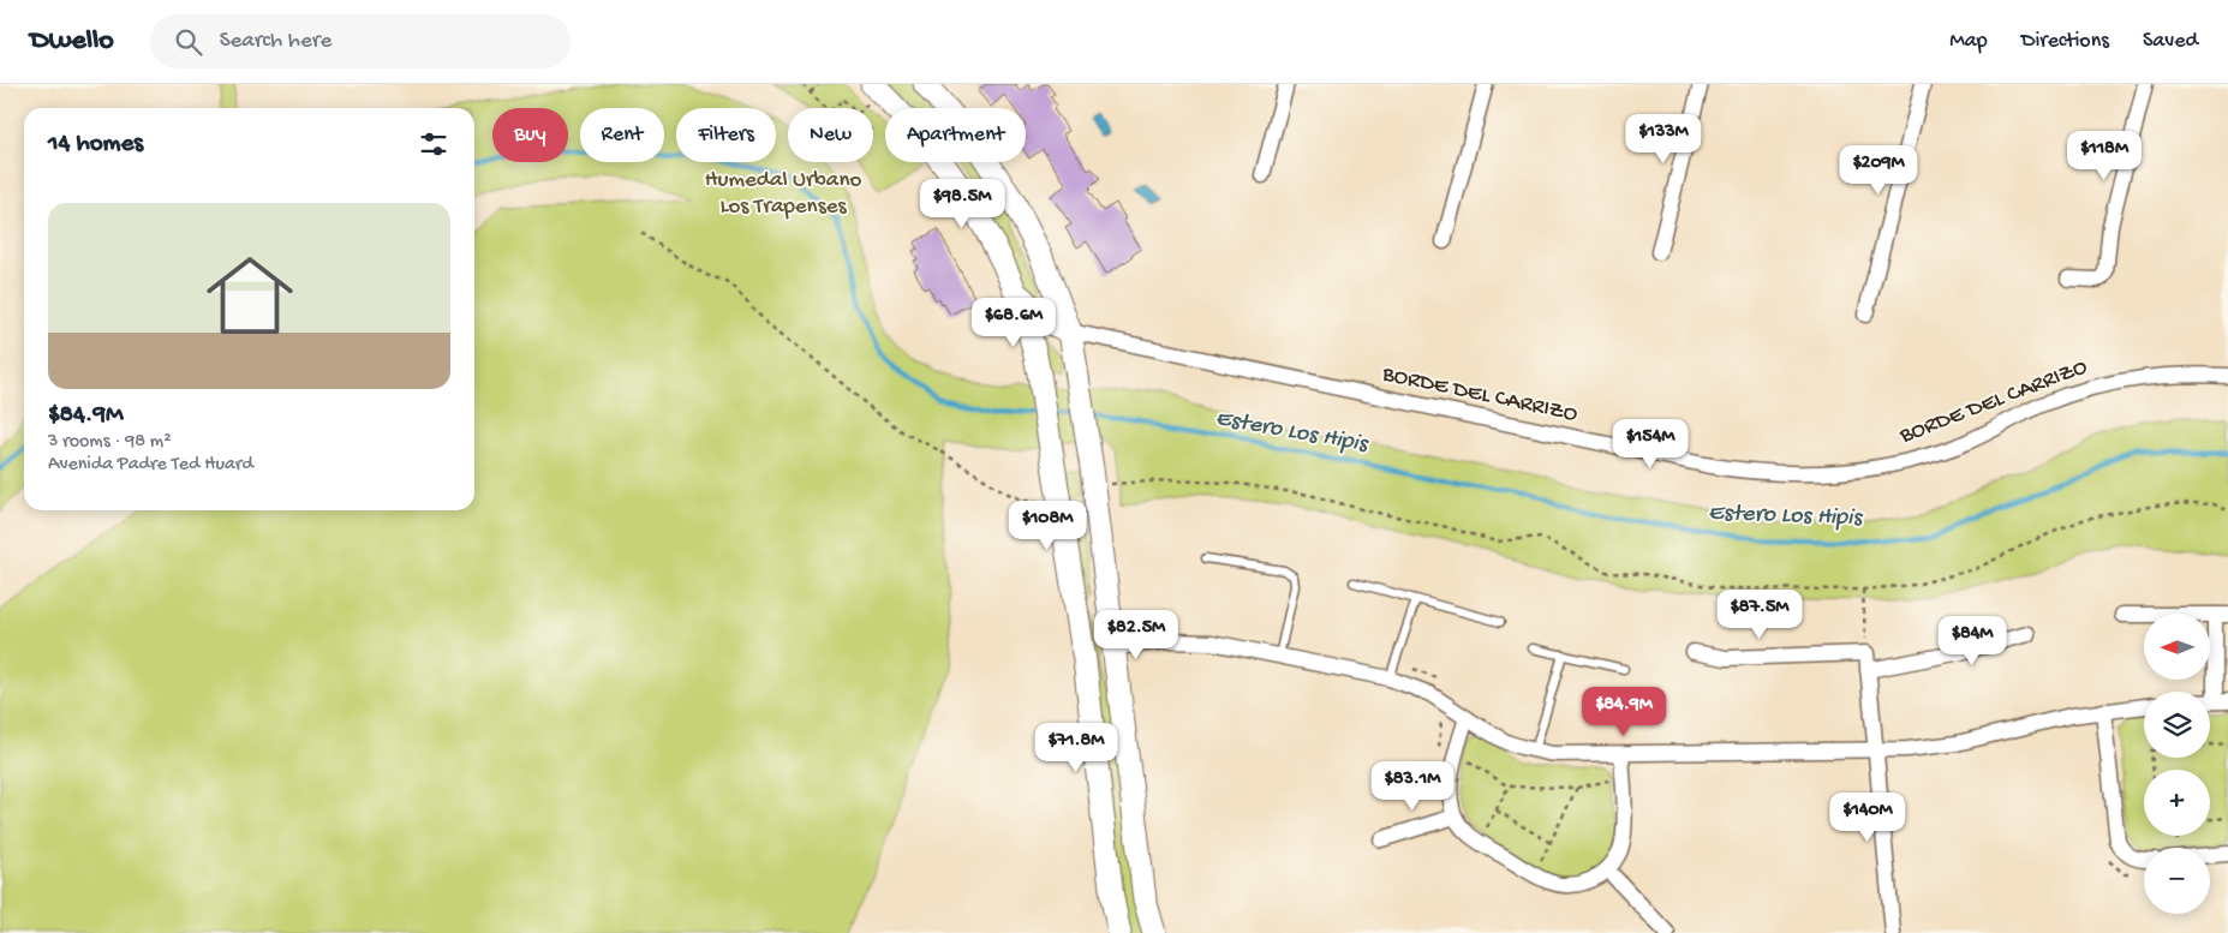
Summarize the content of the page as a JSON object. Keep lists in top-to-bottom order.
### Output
{
  "streets": {
    "street": ["BORDE DEL CARRIZO"]
  },
  "water": ["Estero Los Hipis"],
  "parks": ["Humedal Urbano Los Trapenses"],
  "north": "left",
  "page": {
    "header": "Dwello",
    "search": "Search here",
    "nav": ["Map", "Directions", "Saved"],
    "chip": [
      "Buy",
      "Rent",
      "Filters",
      "New",
      "Apartment"
    ],
    "heading": "14 homes",
    "price": [
      "$133M",
      "$118M",
      "$209M",
      "$98.5M",
      "$68.6M",
      "$154M",
      "$108M",
      "$87.5M",
      "$82.5M",
      "$84M",
      "$84.9M",
      "$71.8M",
      "$83.1M",
      "$140M"
    ],
    "list": [
      {
        "name": "$84.9M",
        "note": "3 rooms · 98 m² · Avenida Padre Ted Huard"
      }
    ],
    "map_buttons": ["+", "−"]
  }
}
